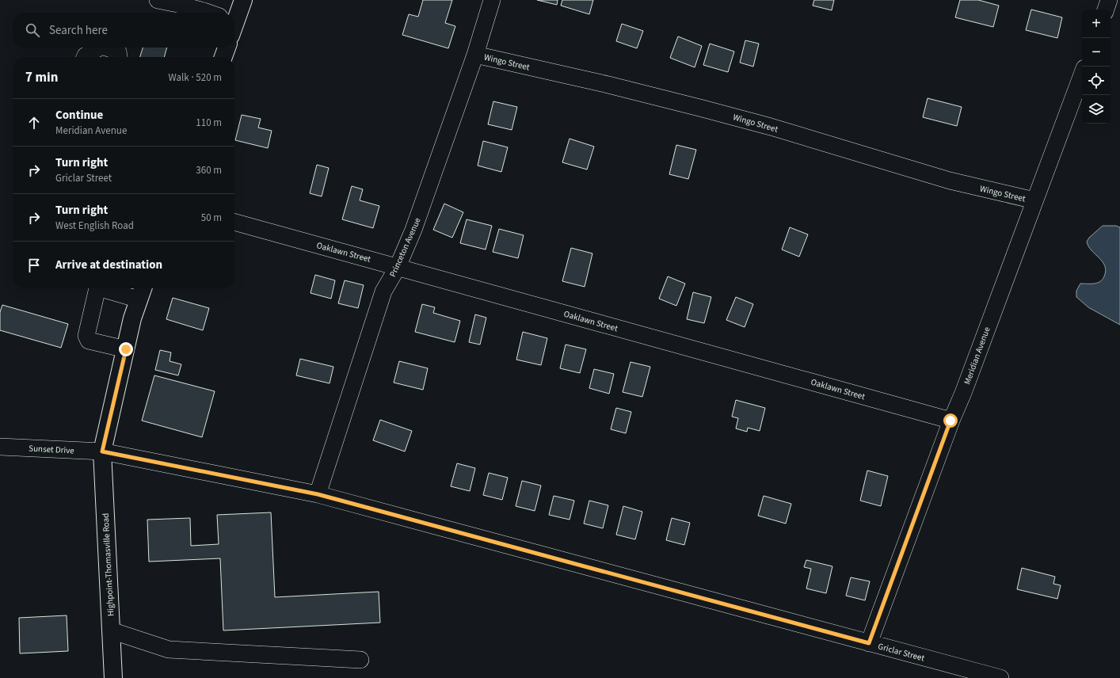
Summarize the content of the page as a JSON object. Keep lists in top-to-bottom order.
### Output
{
  "streets": {
    "main road": ["Highpoint-Thomasville Road"],
    "street": [
      "Wingo Street",
      "Princeton Avenue",
      "Oaklawn Street",
      "Meridian Avenue",
      "Sunset Drive",
      "Griclar Street"
    ]
  },
  "crossings": [
    ["Wingo Street", "Princeton Avenue"],
    ["Wingo Street", "Meridian Avenue"],
    ["Princeton Avenue", "Oaklawn Street"],
    ["Princeton Avenue", "Griclar Street"],
    ["Oaklawn Street", "Meridian Avenue"],
    ["Meridian Avenue", "Griclar Street"],
    ["Sunset Drive", "Highpoint-Thomasville Road"],
    ["Sunset Drive", "Griclar Street"],
    ["Highpoint-Thomasville Road", "Griclar Street"]
  ],
  "page": {
    "map_buttons": ["+", "−"],
    "search": "Search here",
    "heading": ["7 min", "Walk · 520 m"],
    "list": [
      ["Continue", "Meridian Avenue", "110 m"],
      ["Turn right", "Griclar Street", "360 m"],
      ["Turn right", "West English Road", "50 m"],
      "Arrive at destination"
    ]
  }
}
